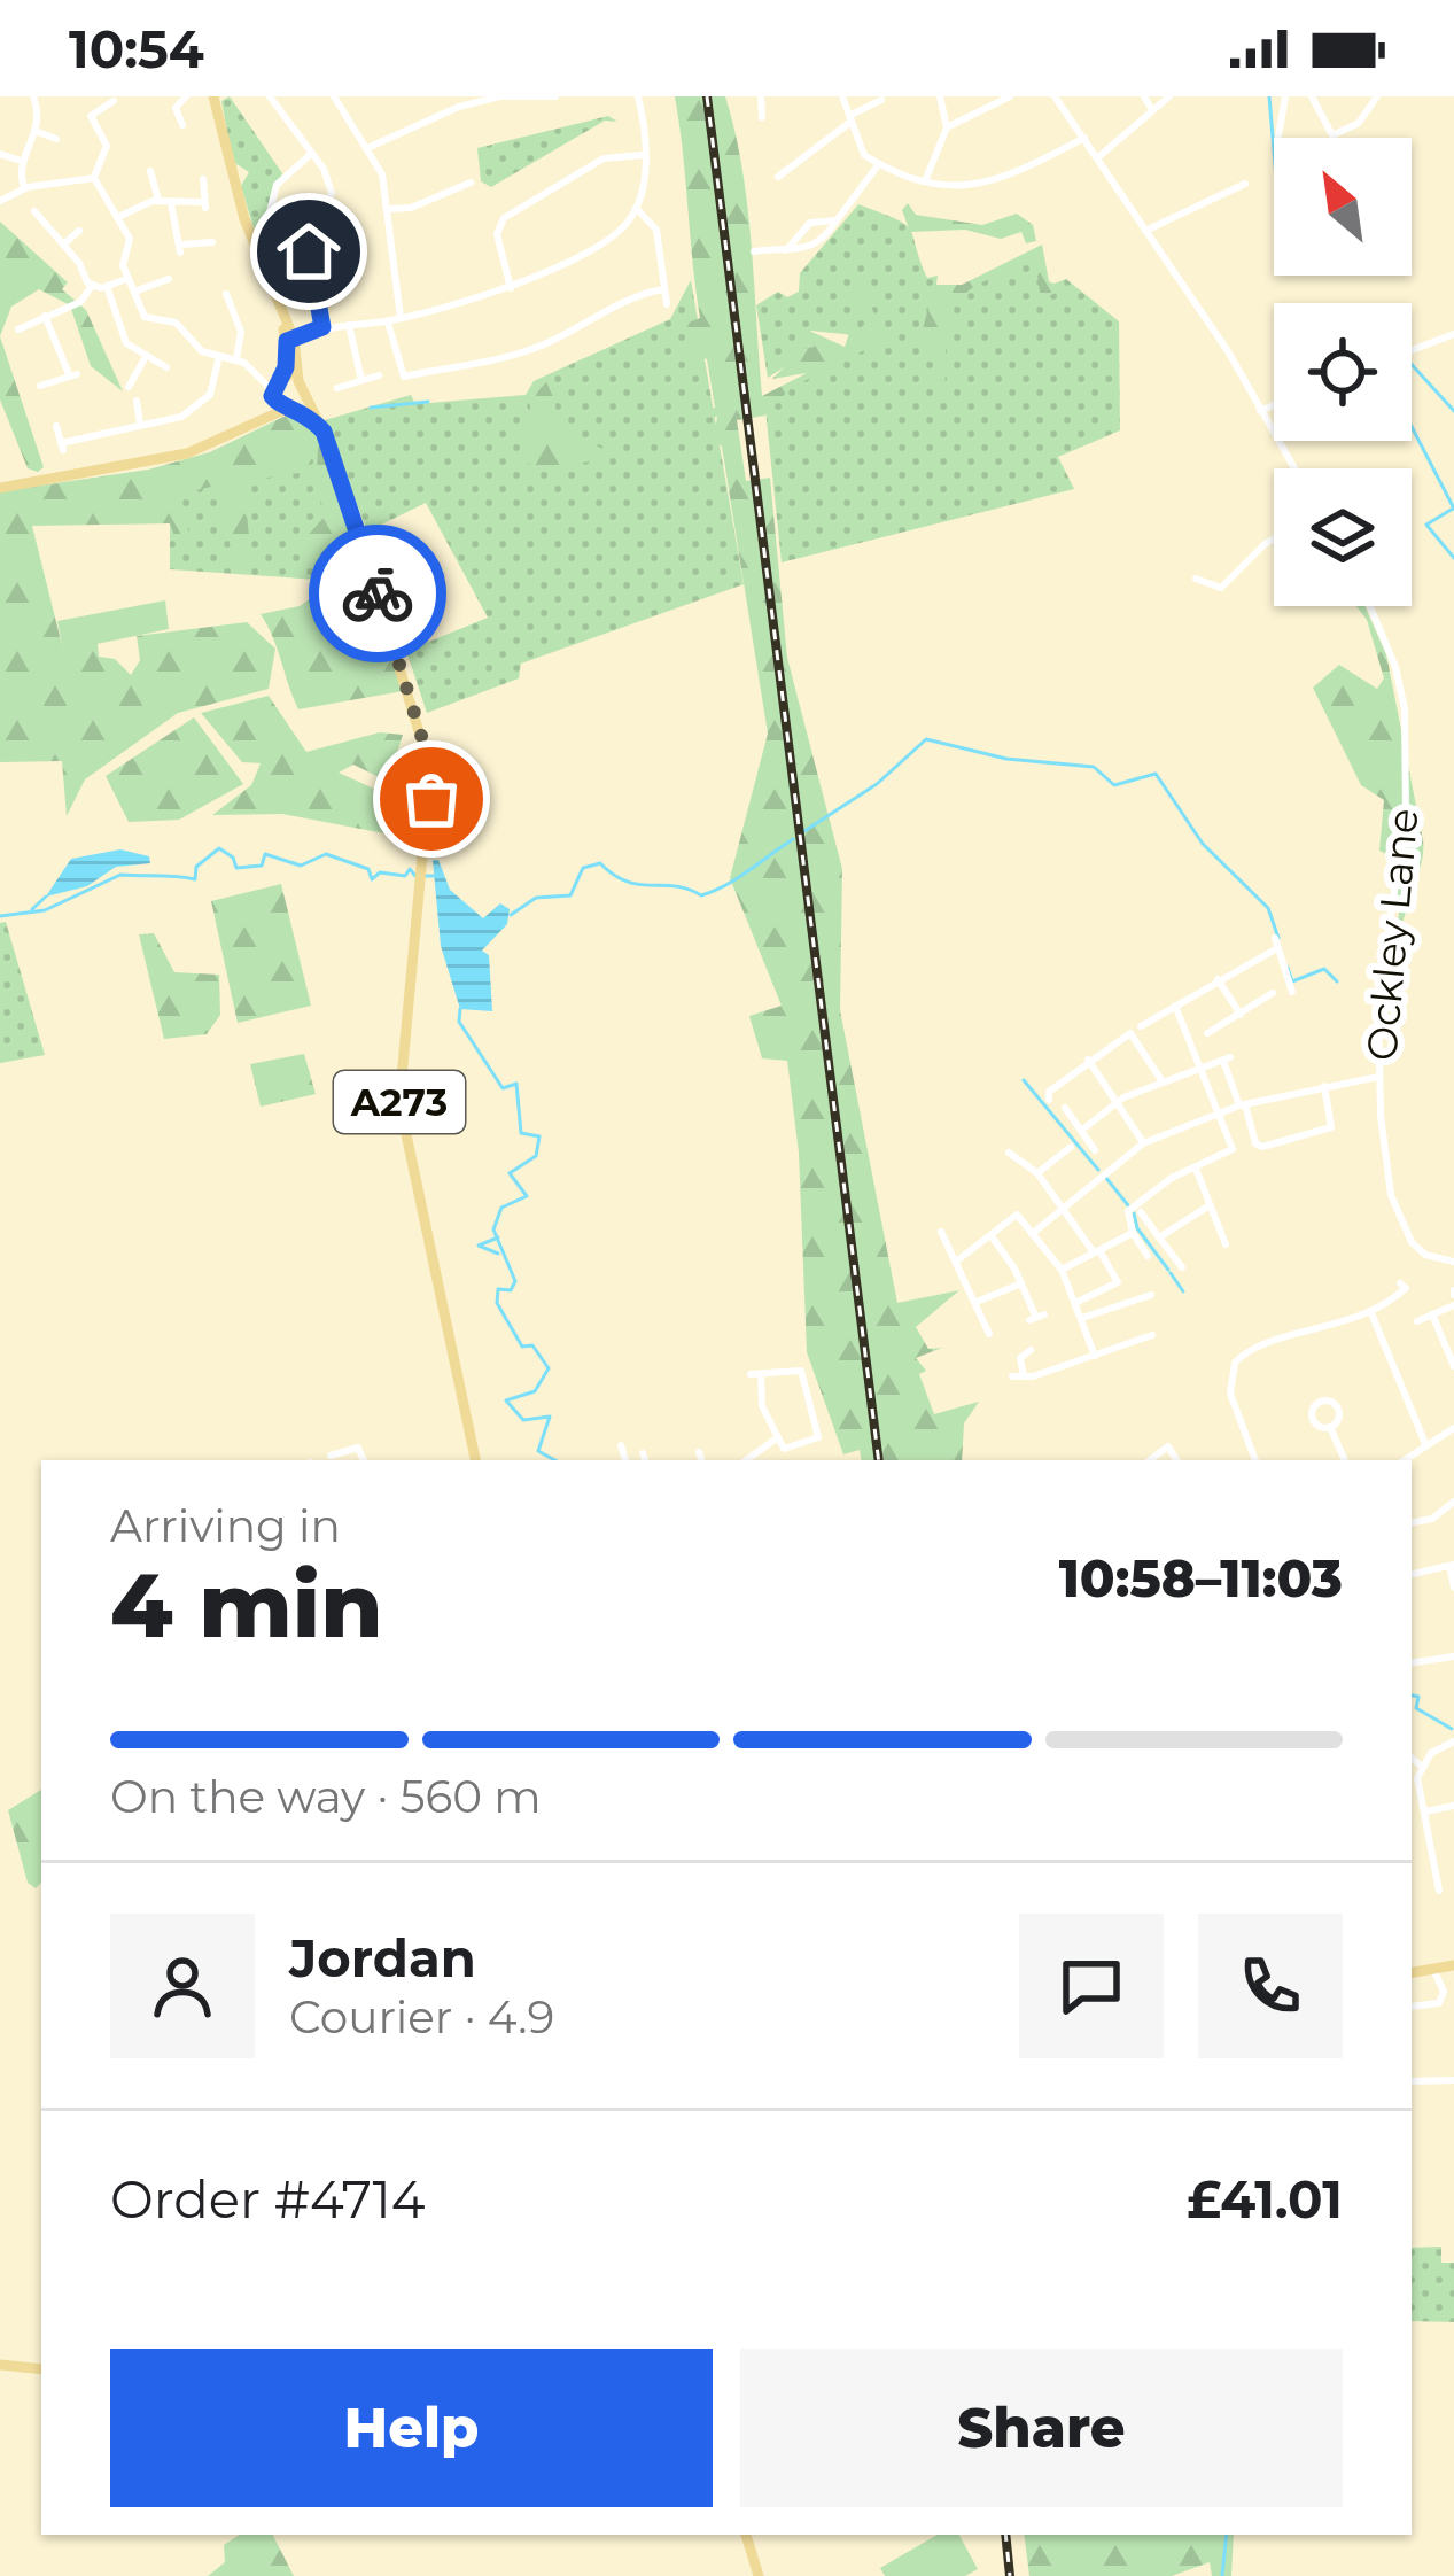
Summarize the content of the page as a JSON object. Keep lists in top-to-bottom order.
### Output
{
  "streets": {
    "main road": ["A273"],
    "street": ["Ockley Lane"]
  },
  "north": "top left",
  "page": {
    "status": "10:54",
    "heading": ["4 min", "Arriving in", "10:58–11:03"],
    "panel": [
      "Jordan",
      "Courier · 4.9",
      "Order #4714",
      "£41.01"
    ],
    "bar": "On the way · 560 m",
    "buttons": ["Help", "Share"]
  }
}
